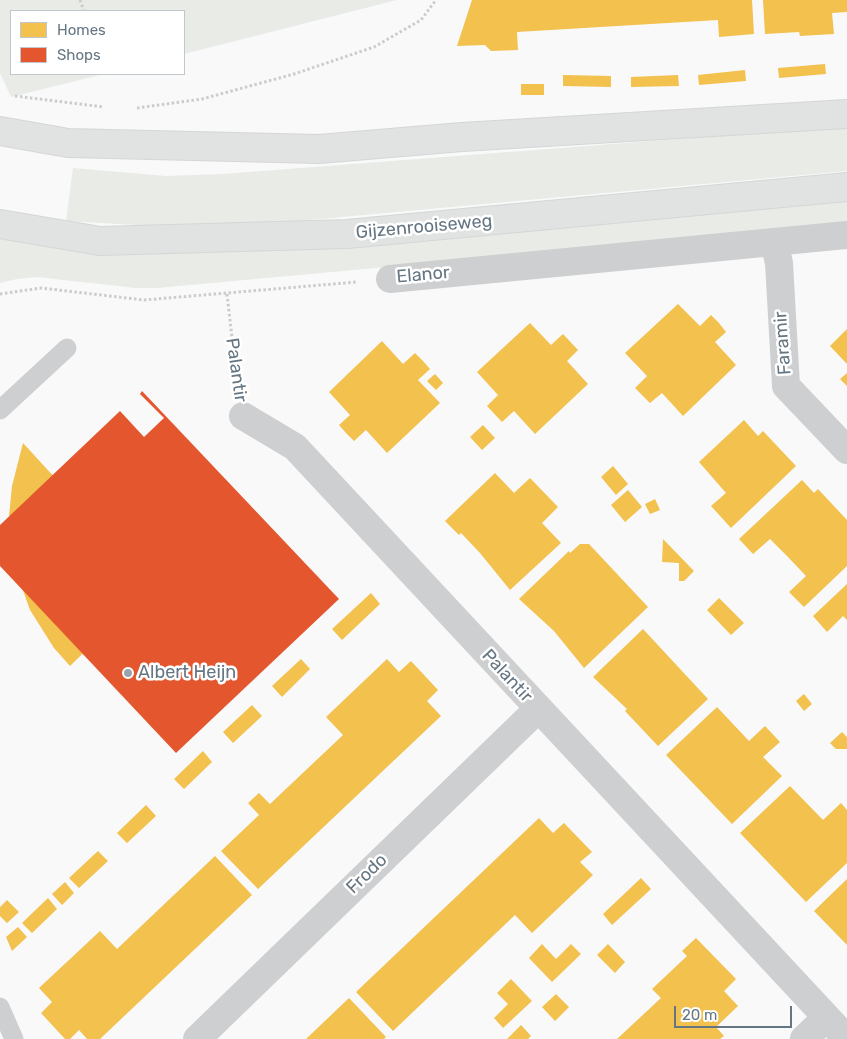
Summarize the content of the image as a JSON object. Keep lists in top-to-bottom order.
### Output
{
  "streets": {
    "main road": ["Gijzenrooiseweg"],
    "street": [
      "Elanor",
      "Faramir",
      "Palantir",
      "Frodo"
    ]
  },
  "crossings": [
    ["Elanor", "Faramir"],
    ["Elanor", "Palantir"],
    ["Palantir", "Frodo"]
  ],
  "places": ["Albert Heijn"],
  "legend": ["Homes", "Shops"],
  "scale_bar": "20 m"
}
